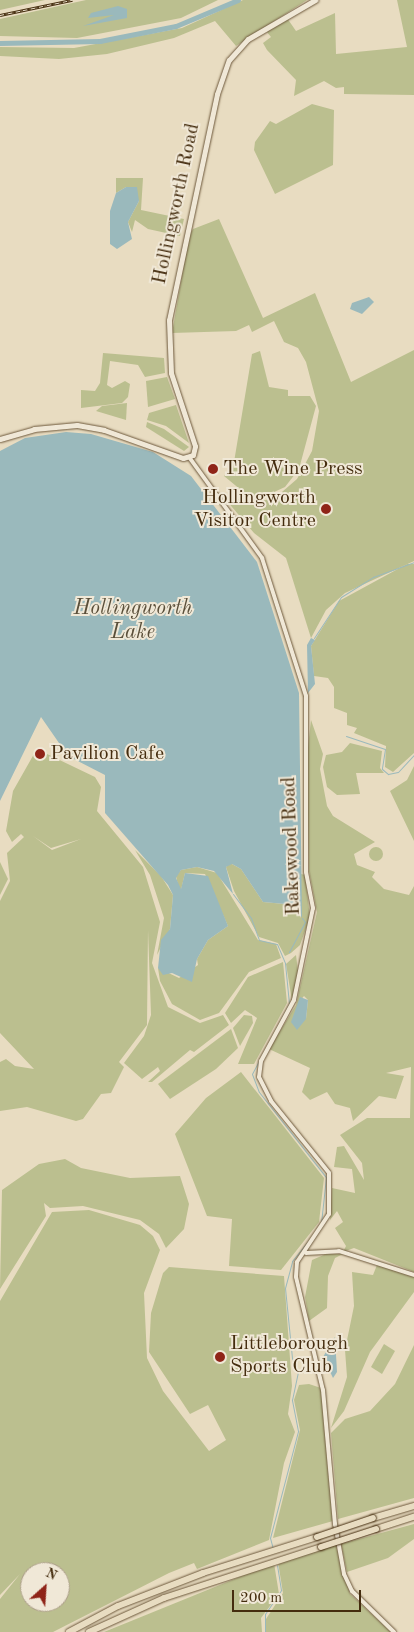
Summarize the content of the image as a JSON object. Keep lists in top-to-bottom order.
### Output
{
  "streets": {
    "main road": ["Hollingworth Road"],
    "street": ["Rakewood Road"]
  },
  "crossings": [
    ["Hollingworth Road", "Rakewood Road"]
  ],
  "water": ["Hollingworth Lake"],
  "places": [
    "The Wine Press",
    "Hollingworth Visitor Centre",
    "Pavilion Cafe",
    "Littleborough Sports Club"
  ],
  "scale_bar": "200 m",
  "north": "top right"
}
